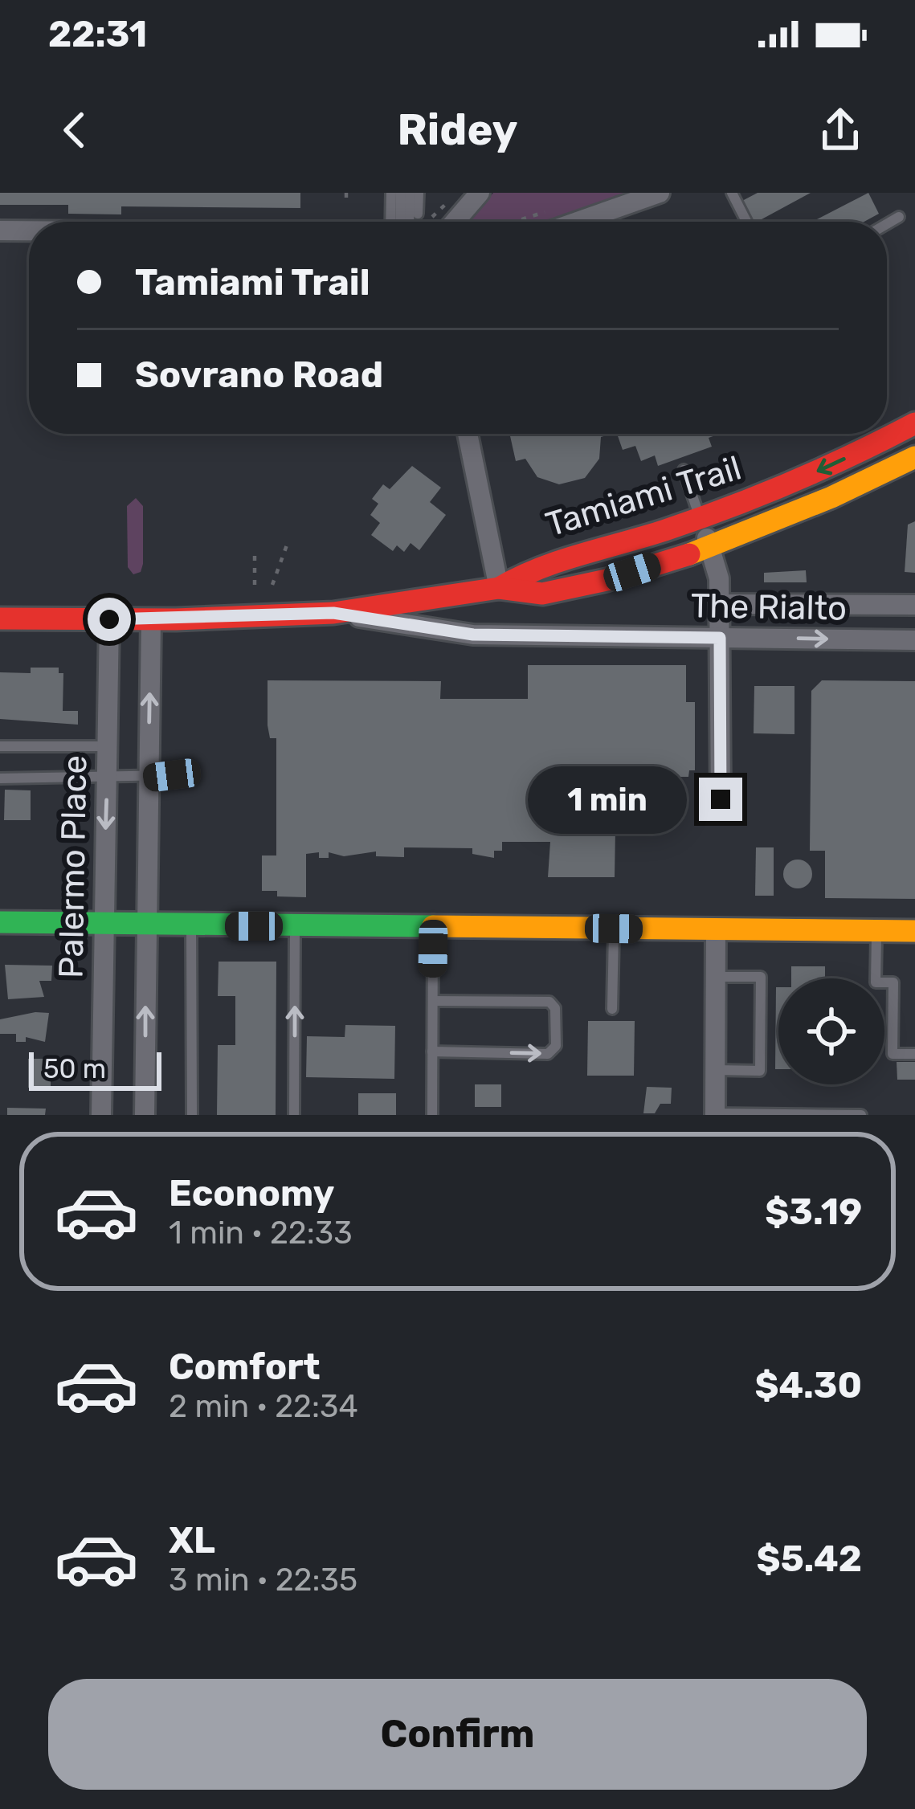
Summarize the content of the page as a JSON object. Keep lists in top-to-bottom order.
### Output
{
  "streets": {
    "main road": ["Tamiami Trail"],
    "street": ["The Rialto", "Palermo Place"]
  },
  "crossings": [
    ["Tamiami Trail", "The Rialto"],
    ["Tamiami Trail", "Palermo Place"]
  ],
  "scale_bar": "50 m",
  "page": {
    "status": "22:31",
    "header": "Ridey",
    "banner": ["Tamiami Trail", "Sovrano Road"],
    "bubble": "1 min",
    "scale": "50 m",
    "list": [
      {
        "name": "Economy",
        "note": "1 min · 22:33",
        "value": "$3.19"
      },
      {
        "name": "Comfort",
        "note": "2 min · 22:34",
        "value": "$4.30"
      },
      {
        "name": "XL",
        "note": "3 min · 22:35",
        "value": "$5.42"
      }
    ],
    "buttons": "Confirm"
  }
}
